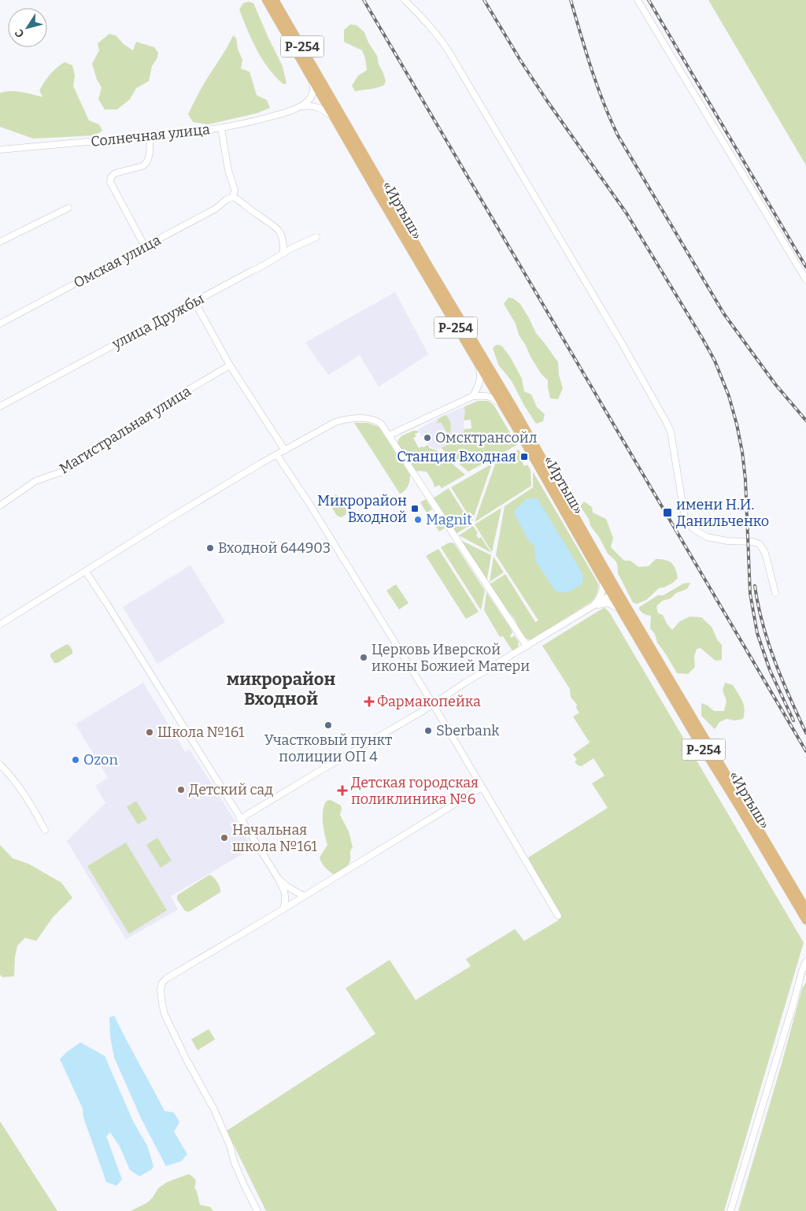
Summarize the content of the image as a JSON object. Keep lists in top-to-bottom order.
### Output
{
  "streets": {
    "main road": ["Р-254", "«Иртыш»"],
    "street": [
      "Солнечная улица",
      "Омская улица",
      "улица Дружбы",
      "Магистральная улица"
    ]
  },
  "districts": ["микрорайон Входной"],
  "places": {
    "other": [
      "Омсктрансойл",
      "Magnit",
      "Входной 644903",
      "Церковь Иверской иконы Божией Матери",
      "Участковый пункт полиции ОП 4",
      "Sberbank",
      "Школа №161",
      "Ozon",
      "Детский сад",
      "Начальная школа №161"
    ],
    "transit": ["Станция Входная", "Микрорайон Входной", "имени Н.И. Данильченко"],
    "health": ["Фармакопейка", "Детская городская поликлиника №6"]
  },
  "north": "bottom left"
}
